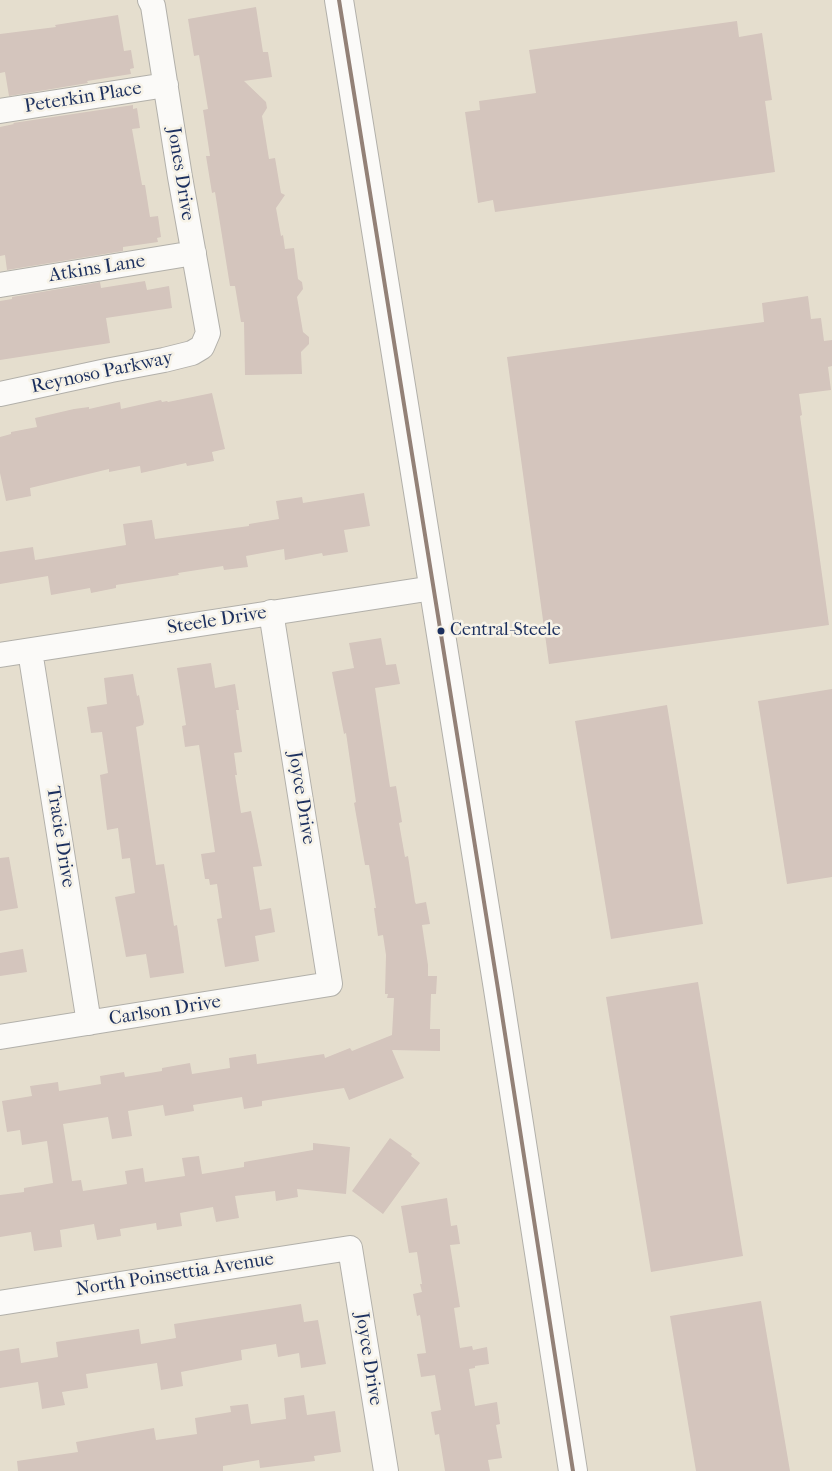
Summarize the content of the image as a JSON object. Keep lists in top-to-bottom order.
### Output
{
  "streets": {
    "street": [
      "Peterkin Place",
      "Jones Drive",
      "Atkins Lane",
      "Reynoso Parkway",
      "Steele Drive",
      "Joyce Drive",
      "Tracie Drive",
      "Carlson Drive",
      "North Poinsettia Avenue"
    ]
  },
  "crossings": [
    ["Peterkin Place", "Jones Drive"],
    ["Jones Drive", "Atkins Lane"],
    ["Jones Drive", "Reynoso Parkway"],
    ["Steele Drive", "Joyce Drive"],
    ["Steele Drive", "Tracie Drive"],
    ["Joyce Drive", "Carlson Drive"],
    ["Joyce Drive", "North Poinsettia Avenue"],
    ["Tracie Drive", "Carlson Drive"]
  ],
  "places": ["Central-Steele"]
}
